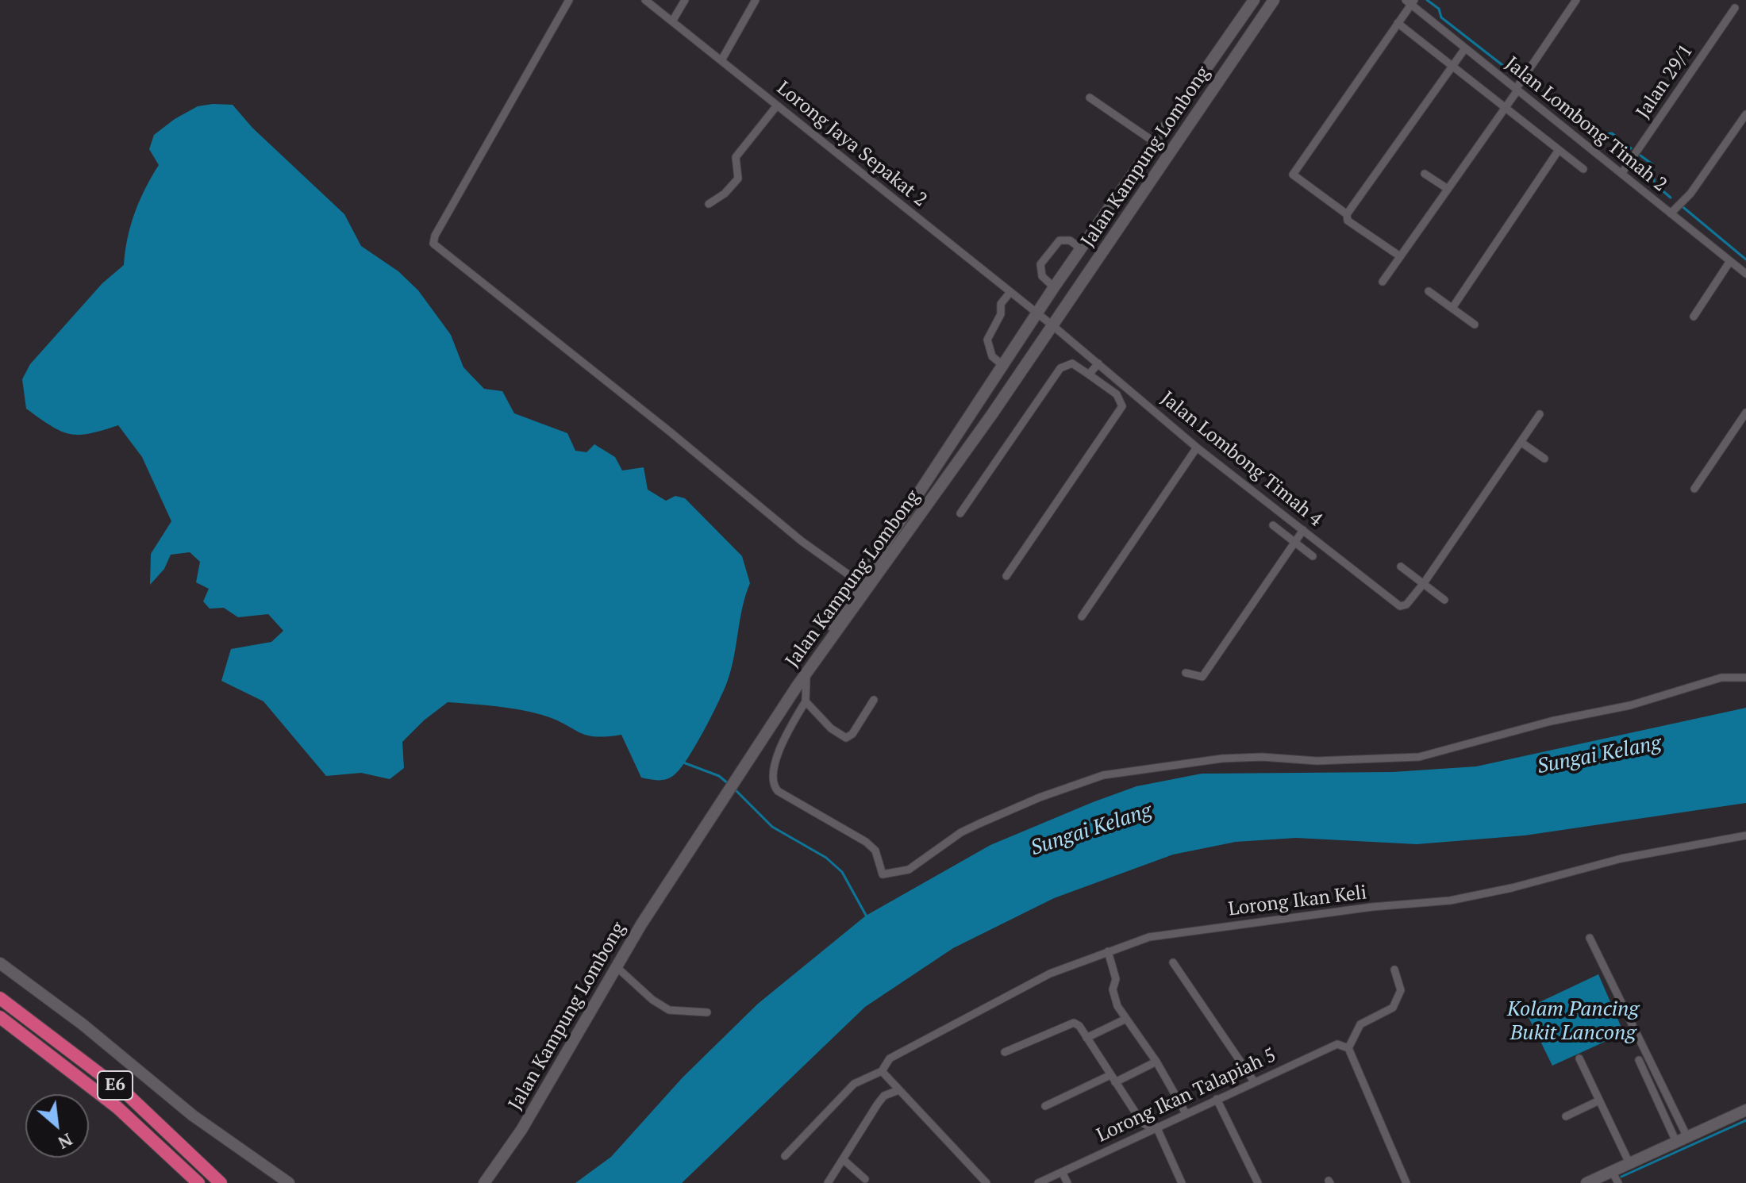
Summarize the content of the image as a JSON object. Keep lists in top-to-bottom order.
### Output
{
  "streets": {
    "highway": ["E6"],
    "street": [
      "Jalan 29/1",
      "Jalan Lombong Timah 2",
      "Lorong Jaya Sepakat 2",
      "Jalan Kampung Lombong",
      "Jalan Lombong Timah 4",
      "Lorong Ikan Keli",
      "Lorong Ikan Talapiah 5"
    ]
  },
  "crossings": [
    ["Jalan 29/1", "Jalan Lombong Timah 2"],
    ["Lorong Jaya Sepakat 2", "Jalan Kampung Lombong"],
    ["Lorong Jaya Sepakat 2", "Jalan Lombong Timah 4"],
    ["Jalan Kampung Lombong", "Jalan Lombong Timah 4"]
  ],
  "water": ["Sungai Kelang", "Kolam Pancing Bukit Lancong"],
  "north": "bottom right"
}
